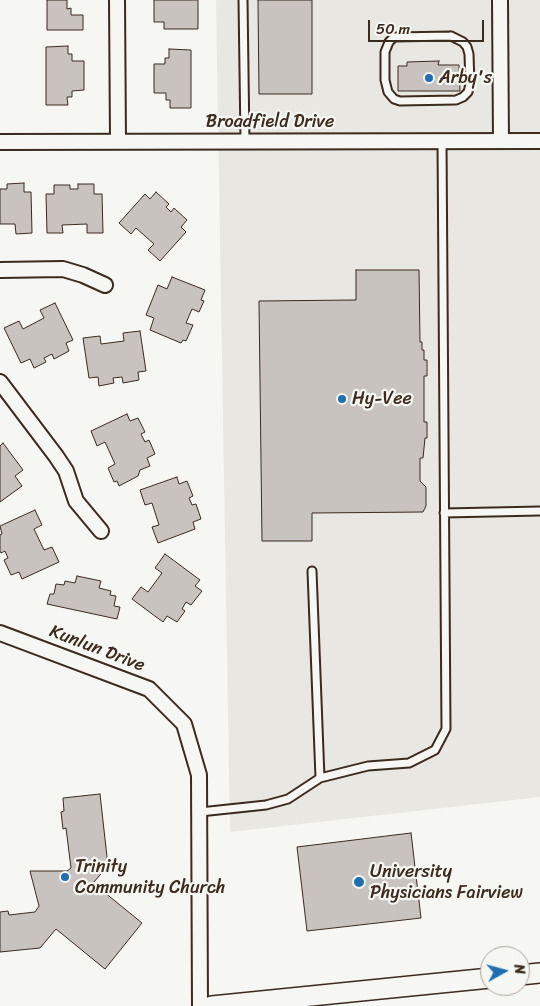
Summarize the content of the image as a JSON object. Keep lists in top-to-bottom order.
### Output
{
  "streets": {
    "street": ["Broadfield Drive", "Kunlun Drive"]
  },
  "places": [
    "Arby's",
    "Hy-Vee",
    "Trinity Community Church",
    "University Physicians Fairview"
  ],
  "scale_bar": "50 m",
  "north": "right"
}
